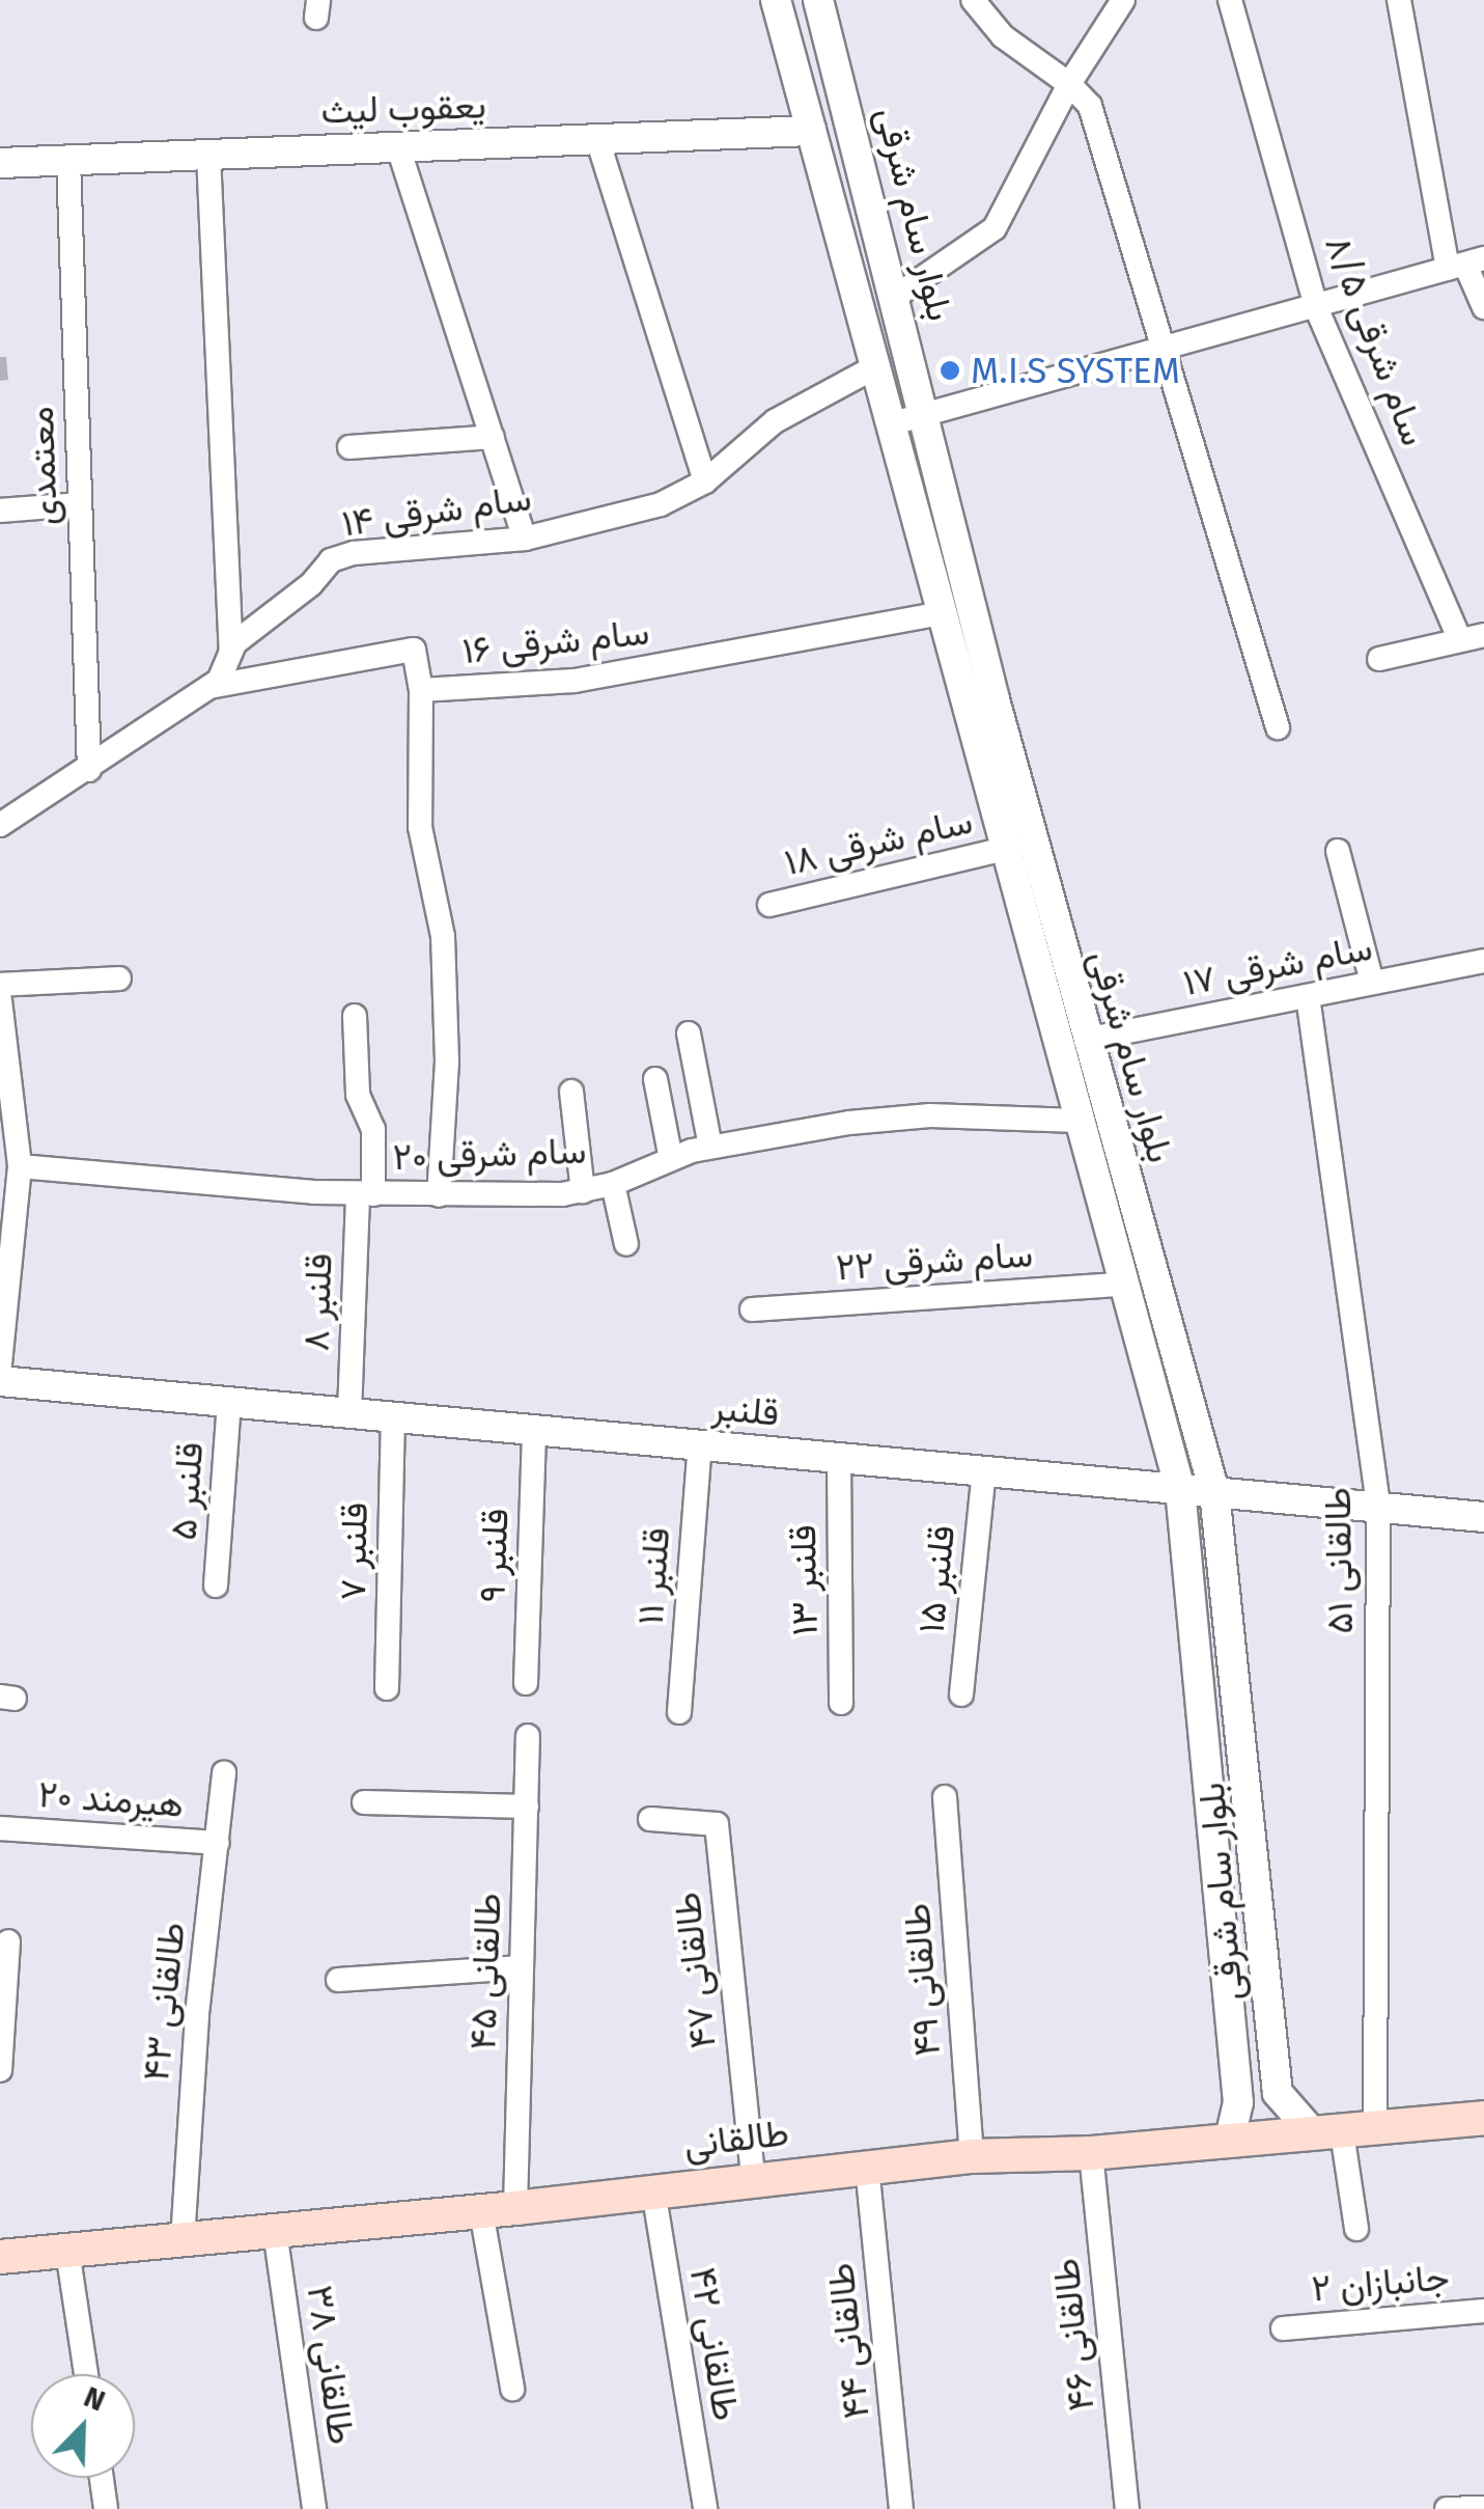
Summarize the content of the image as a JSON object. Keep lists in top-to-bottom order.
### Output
{
  "streets": {
    "main road": ["طالقانی"],
    "street": [
      "یعقوب لیث",
      "بلوار سام شرقی",
      "سام شرقی ۸/۵",
      "معتمدی",
      "سام شرقی ۱۴",
      "سام شرقی ۱۶",
      "سام شرقی ۱۸",
      "سام شرقی ۱۷",
      "سام شرقی ۲۰",
      "سام شرقی ۲۲",
      "قلنبر ۸",
      "قلنبر",
      "قلنبر ۵",
      "قلنبر ۷",
      "قلنبر ۹",
      "طالقانی ۵۱",
      "قلنبر ۱۱",
      "قلنبر ۱۵",
      "قلنبر ۱۳",
      "هیرمند ۲۰",
      "طالقانی ۴۷",
      "طالقانی ۴۵",
      "طالقانی ۴۹",
      "طالقانی ۴۳",
      "جانبازان ۲",
      "طالقانی ۴۶",
      "طالقانی ۴۴",
      "طالقانی ۴۲",
      "طالقانی ۳۸"
    ]
  },
  "crossings": [
    ["یعقوب لیث", "بلوار سام شرقی"],
    ["یعقوب لیث", "معتمدی"],
    ["بلوار سام شرقی", "سام شرقی ۱۴"],
    ["بلوار سام شرقی", "سام شرقی ۱۶"],
    ["بلوار سام شرقی", "سام شرقی ۱۸"],
    ["بلوار سام شرقی", "سام شرقی ۱۷"],
    ["بلوار سام شرقی", "سام شرقی ۲۰"],
    ["بلوار سام شرقی", "سام شرقی ۲۲"],
    ["بلوار سام شرقی", "قلنبر"],
    ["بلوار سام شرقی", "طالقانی ۵۱"],
    ["بلوار سام شرقی", "طالقانی"],
    ["معتمدی", "سام شرقی ۱۴"],
    ["سام شرقی ۱۴", "سام شرقی ۱۶"],
    ["سام شرقی ۱۷", "طالقانی ۵۱"],
    ["سام شرقی ۲۰", "قلنبر ۸"],
    ["قلنبر ۸", "قلنبر"],
    ["قلنبر", "قلنبر ۵"],
    ["قلنبر", "قلنبر ۷"],
    ["قلنبر", "قلنبر ۹"],
    ["قلنبر", "طالقانی ۵۱"],
    ["قلنبر", "قلنبر ۱۱"],
    ["قلنبر", "قلنبر ۱۵"],
    ["قلنبر", "قلنبر ۱۳"],
    ["طالقانی ۵۱", "طالقانی"],
    ["هیرمند ۲۰", "طالقانی ۴۳"],
    ["طالقانی ۴۷", "طالقانی"],
    ["طالقانی ۴۵", "طالقانی"],
    ["طالقانی ۴۹", "طالقانی"],
    ["طالقانی ۴۳", "طالقانی"],
    ["طالقانی", "طالقانی ۴۶"],
    ["طالقانی", "طالقانی ۴۴"],
    ["طالقانی", "طالقانی ۴۲"],
    ["طالقانی", "طالقانی ۳۸"]
  ],
  "places": ["M.I.S SYSTEM"],
  "north": "top right"
}
